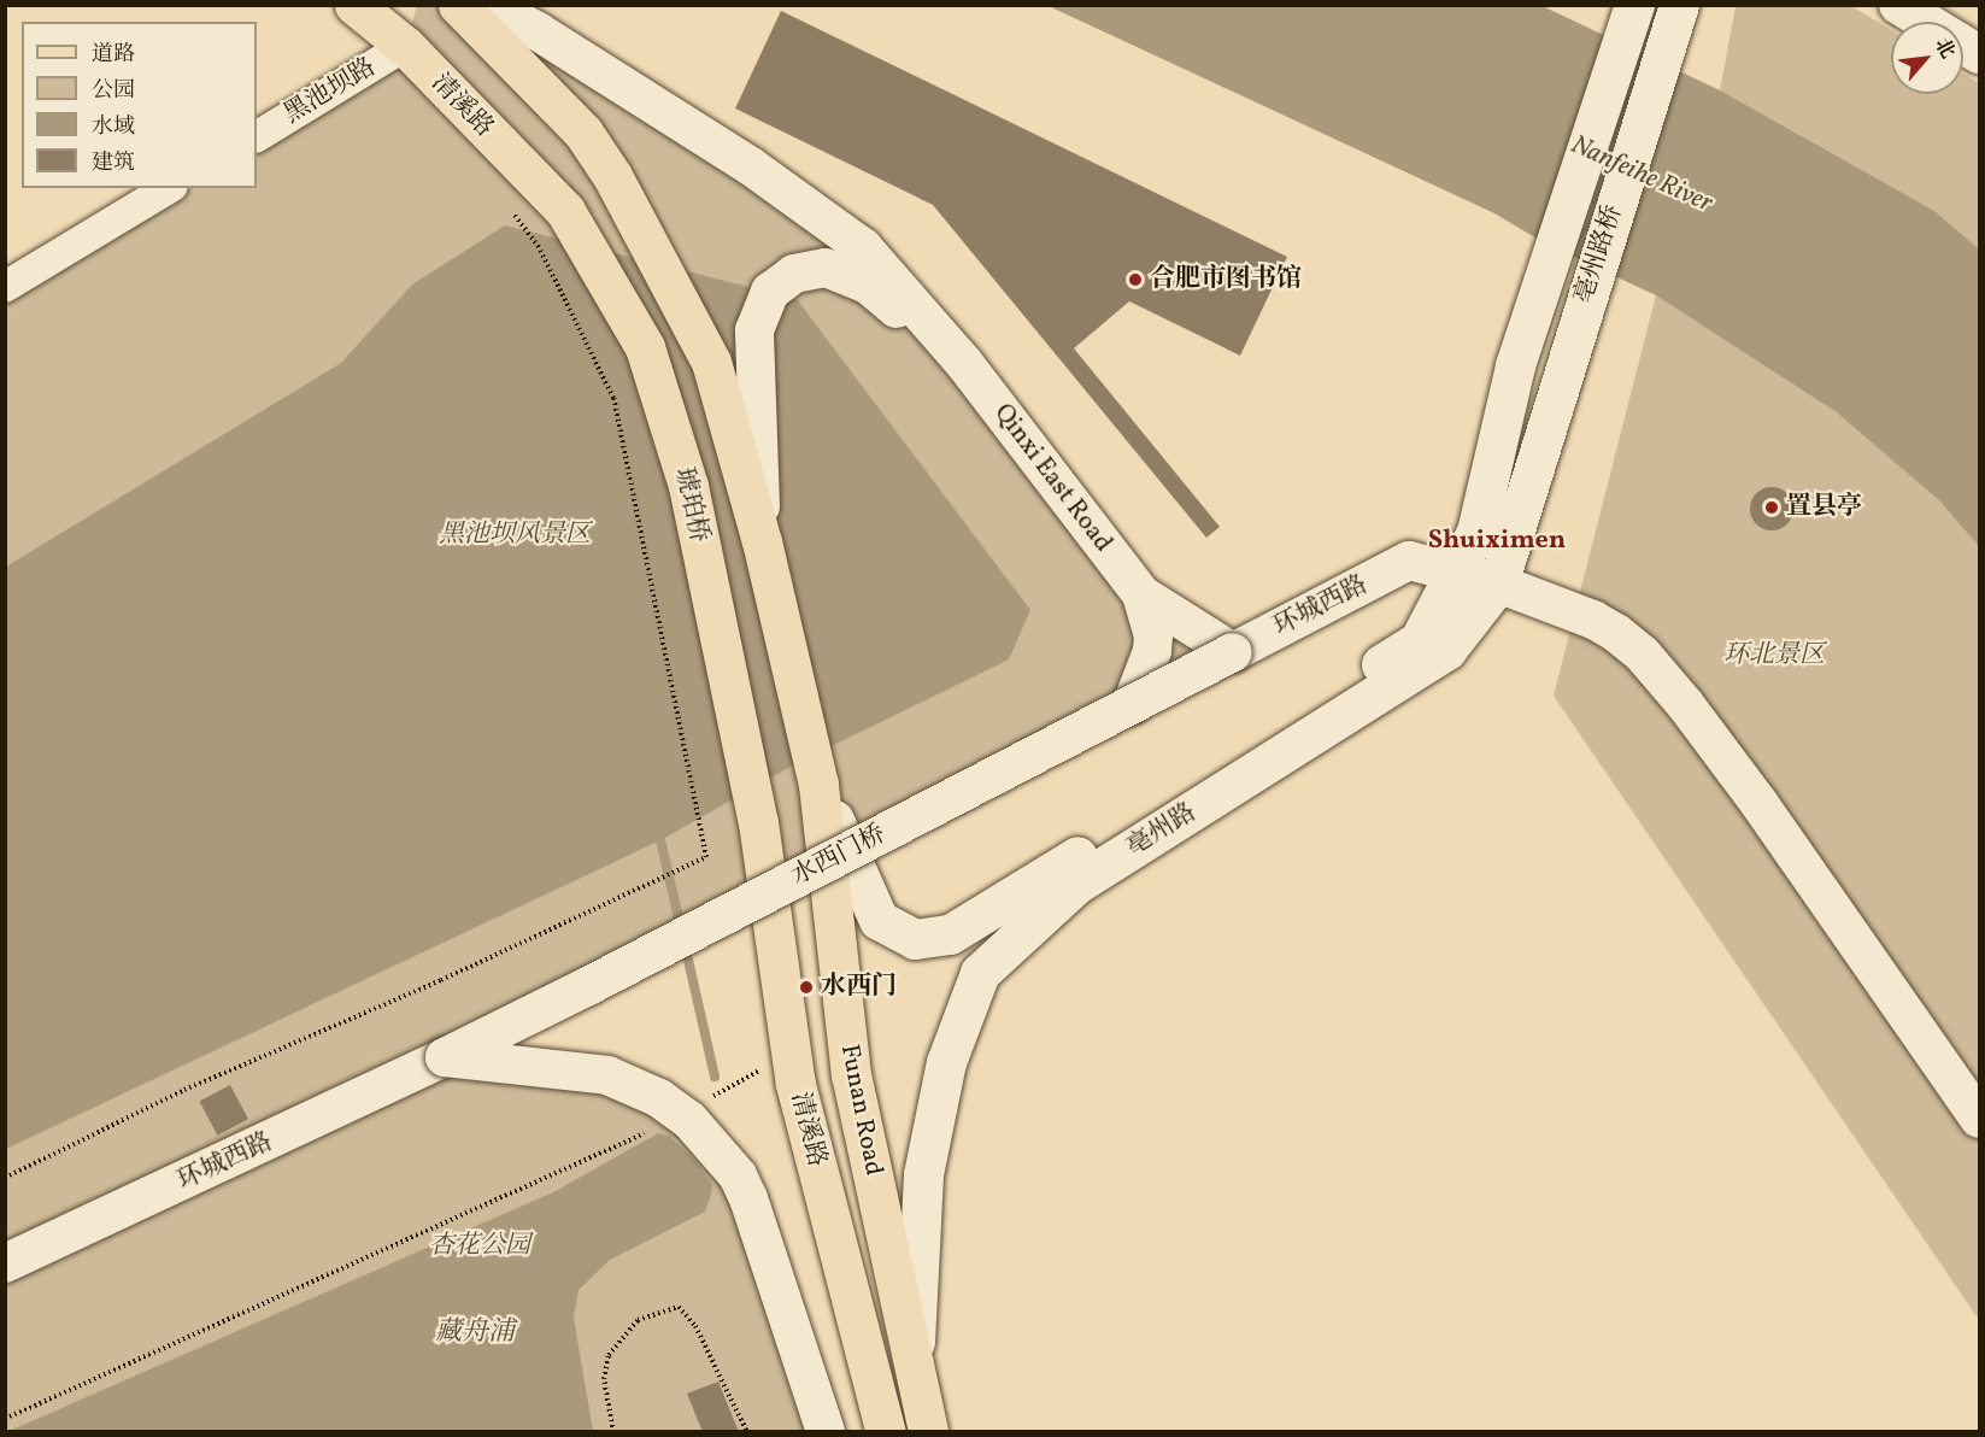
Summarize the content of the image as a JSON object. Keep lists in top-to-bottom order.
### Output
{
  "streets": {
    "main road": [
      "清溪路",
      "亳州路桥",
      "琥珀桥",
      "亳州路",
      "Funan Road"
    ],
    "street": [
      "黑池坝路",
      "Qinxi East Road",
      "环城西路",
      "水西门桥"
    ]
  },
  "crossings": [
    ["黑池坝路", "清溪路"],
    ["清溪路", "琥珀桥"],
    ["亳州路桥", "环城西路"],
    ["亳州路桥", "亳州路"],
    ["亳州路桥", "Funan Road"],
    ["环城西路", "水西门桥"],
    ["亳州路", "Funan Road"]
  ],
  "districts": ["Shuiximen"],
  "water": ["Nanfeihe River", "藏舟浦"],
  "parks": ["黑池坝风景区", "环北景区", "杏花公园"],
  "places": ["合肥市图书馆", "置县亭", "水西门"],
  "legend": [
    "道路",
    "公园",
    "水域",
    "建筑"
  ],
  "north": "top right"
}
